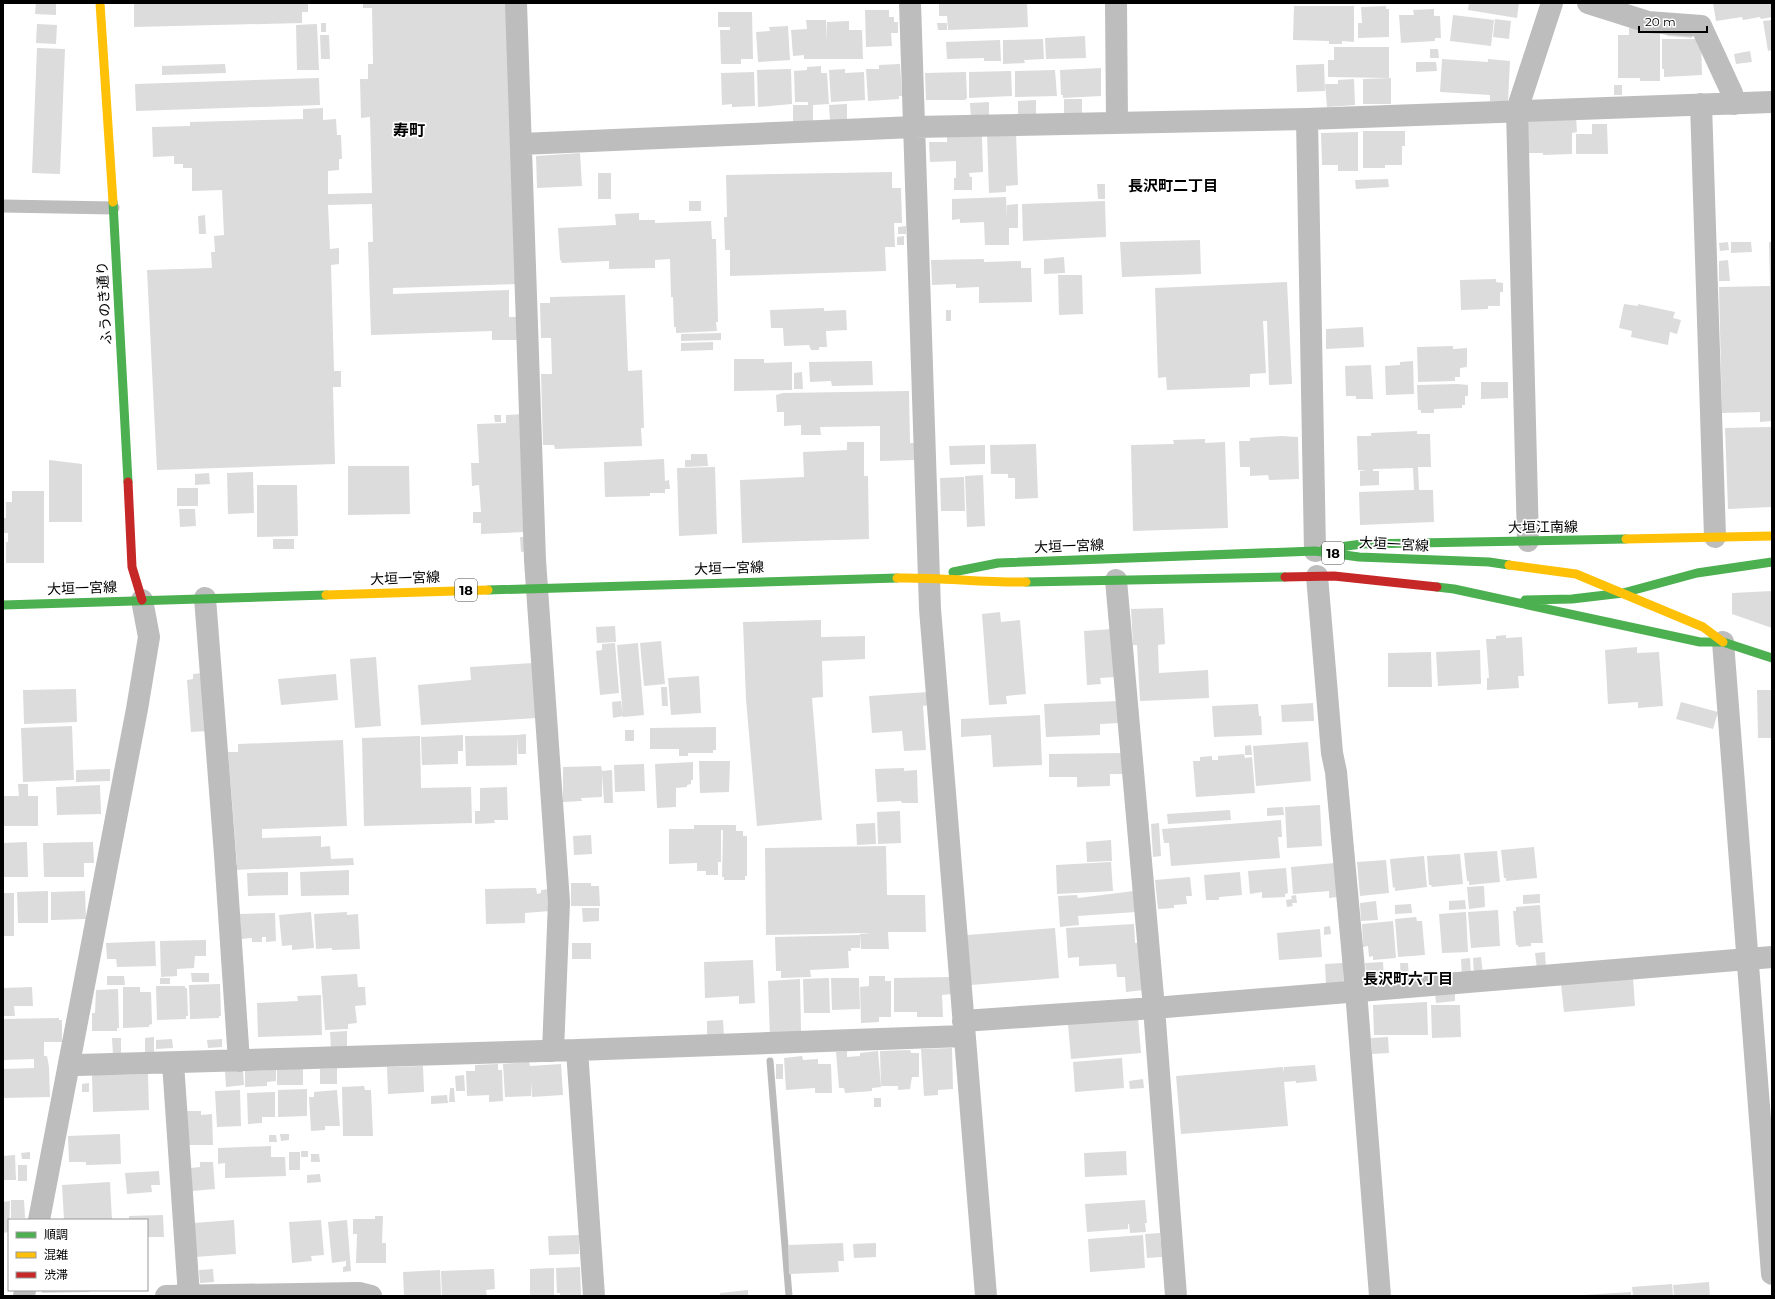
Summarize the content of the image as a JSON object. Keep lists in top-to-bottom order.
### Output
{
  "streets": {
    "main road": [
      "ふうのき通り",
      "大垣江南線",
      "大垣一宮線",
      "18"
    ]
  },
  "crossings": [
    ["ふうのき通り", "大垣一宮線"],
    ["大垣江南線", "大垣一宮線"]
  ],
  "districts": ["寿町", "長沢町二丁目", "長沢町六丁目"],
  "legend": ["順調", "混雑", "渋滞"],
  "scale_bar": "20 m"
}
